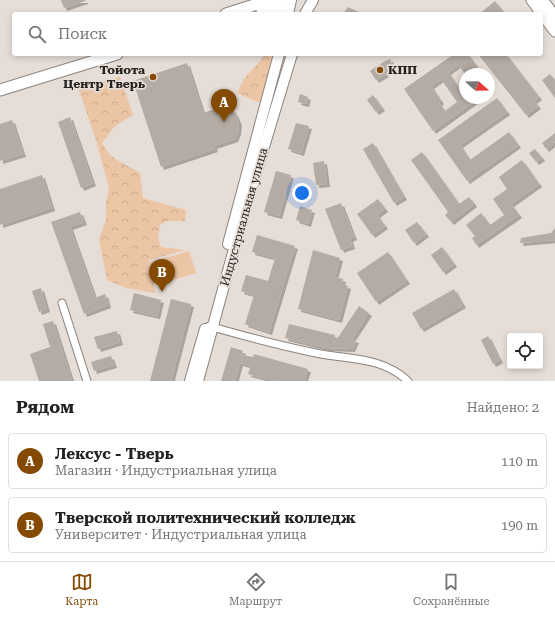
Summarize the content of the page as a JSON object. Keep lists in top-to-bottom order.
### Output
{
  "streets": {
    "street": ["Индустриальная улица"]
  },
  "places": ["КПП", "Тойота Центр Тверь"],
  "north": "right",
  "page": {
    "search": "Поиск",
    "pins": ["A", "B"],
    "heading": ["Рядом", "Найдено: 2"],
    "list": [
      {
        "mark": "A",
        "name": "Лексус - Тверь",
        "note": "Магазин · Индустриальная улица",
        "value": "110 m"
      },
      {
        "mark": "B",
        "name": "Тверской политехнический колледж",
        "note": "Университет · Индустриальная улица",
        "value": "190 m"
      }
    ],
    "nav": ["Карта", "Маршрут", "Сохранённые"]
  }
}
